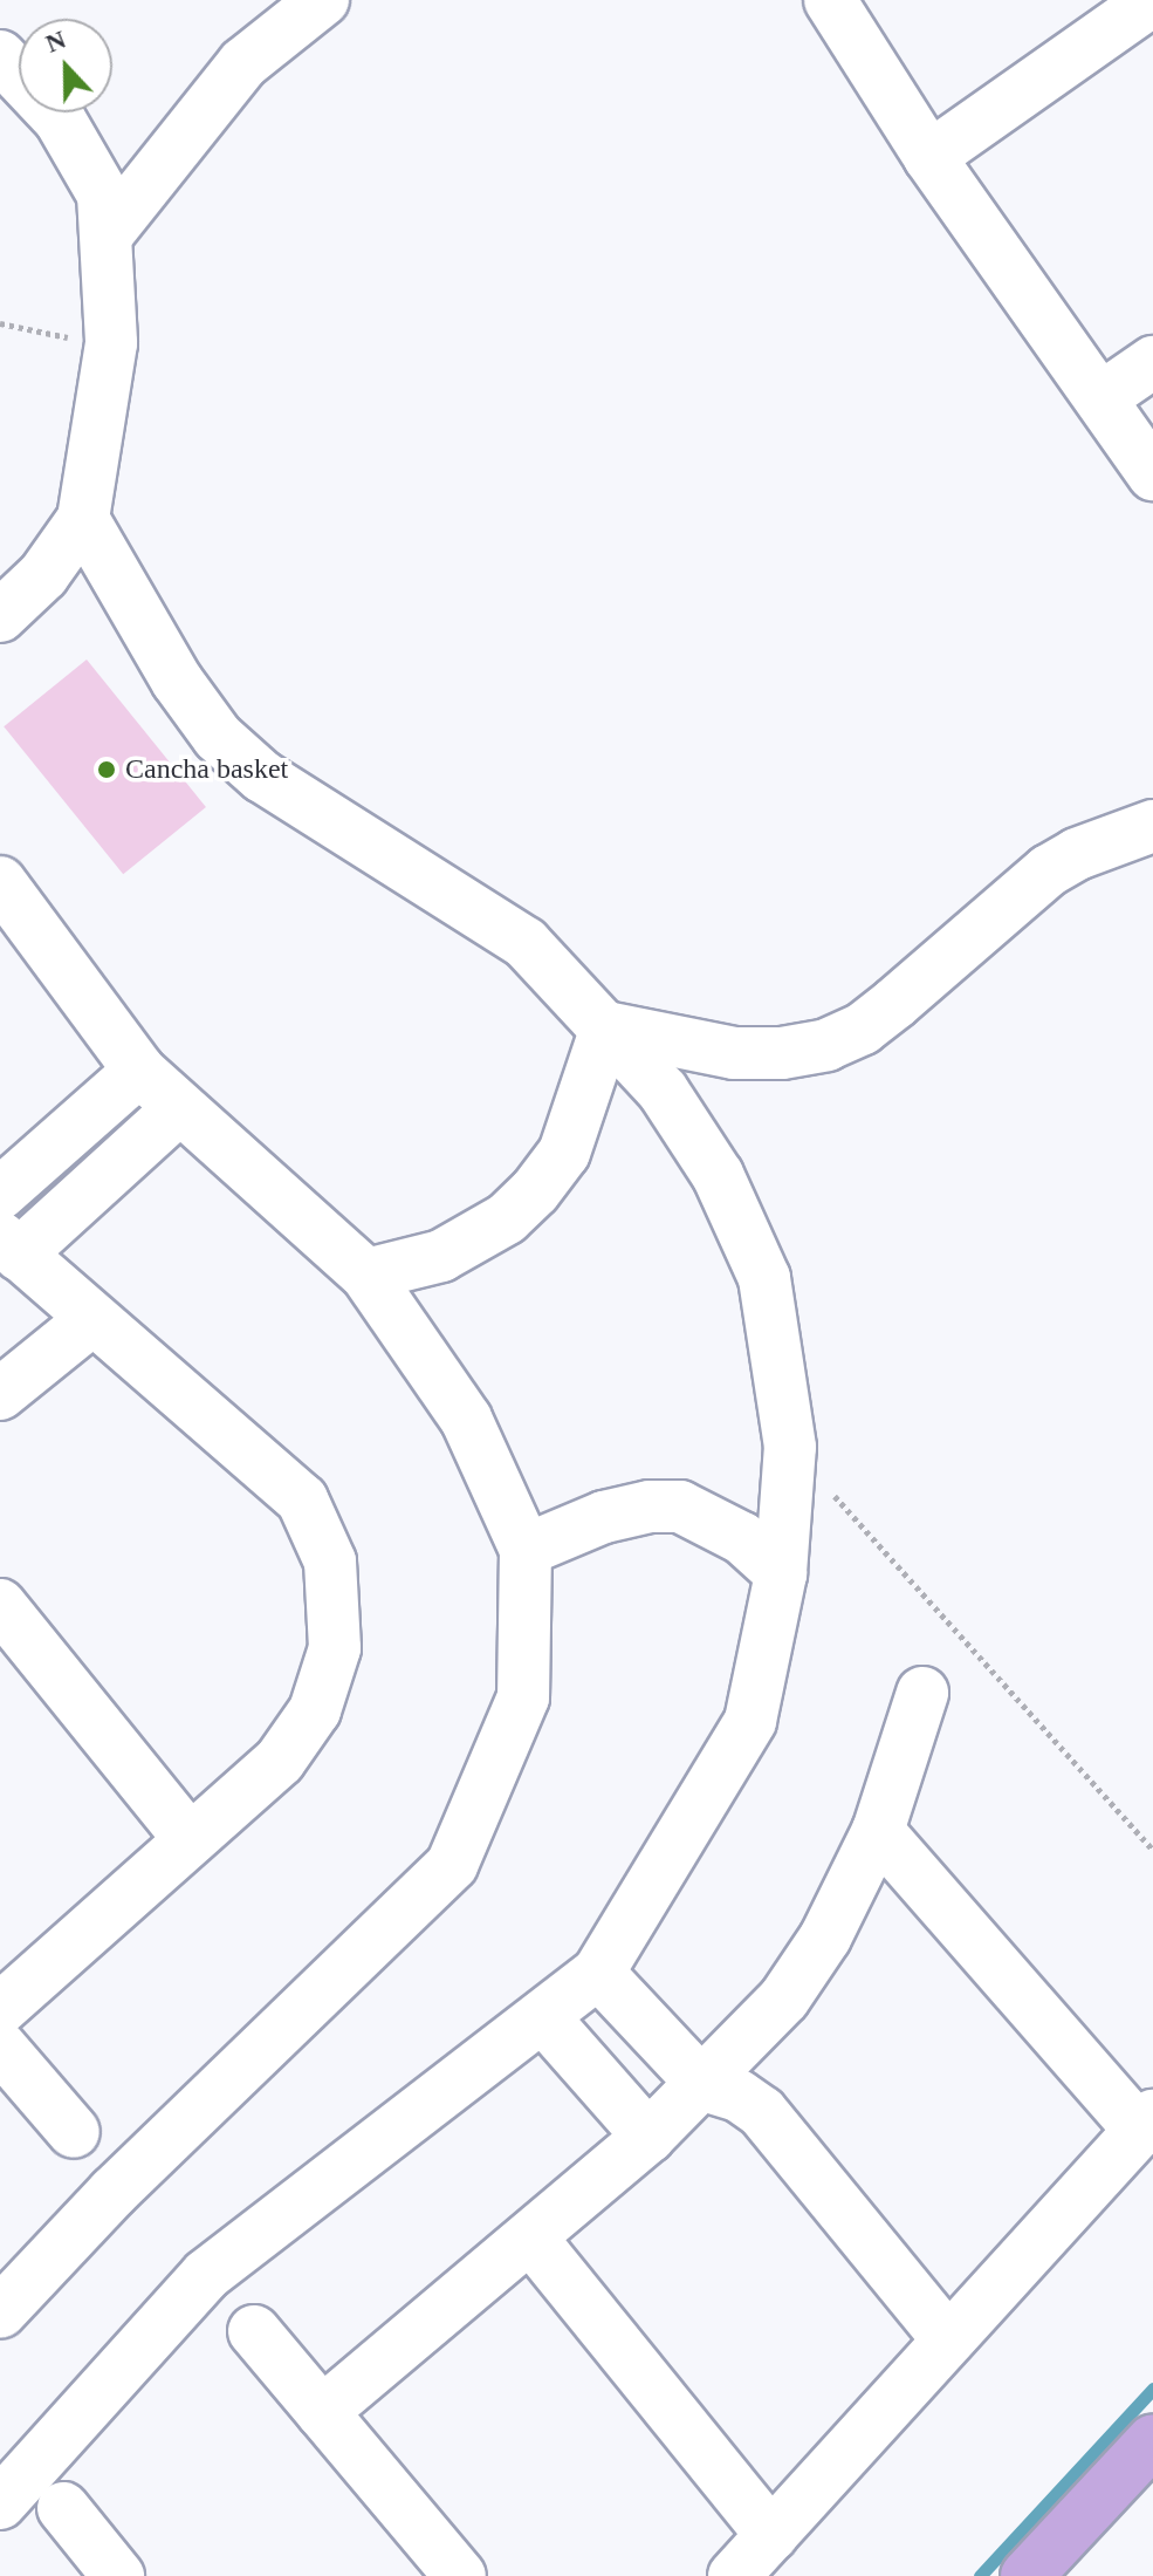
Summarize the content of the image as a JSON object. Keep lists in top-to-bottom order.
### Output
{
  "places": ["Cancha basket"],
  "north": "top"
}
